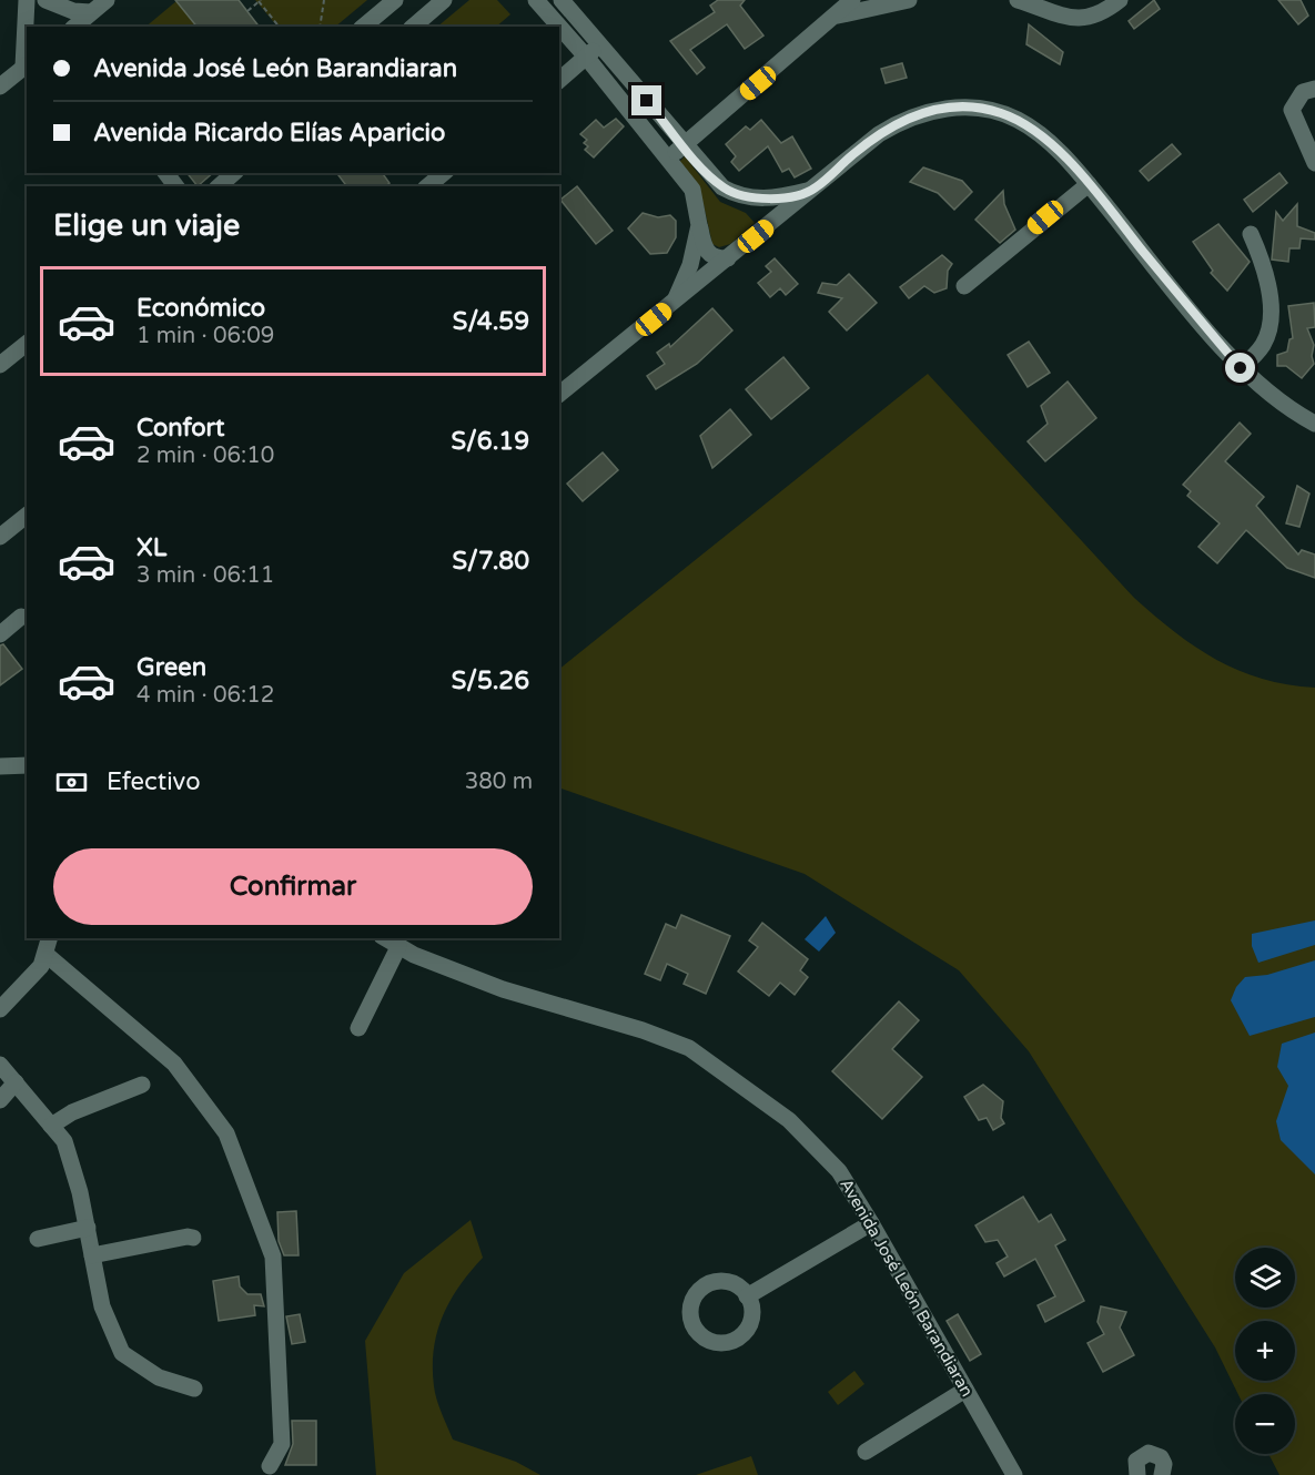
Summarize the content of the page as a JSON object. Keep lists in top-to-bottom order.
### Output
{
  "streets": {
    "street": ["Avenida José León Barandiaran"]
  },
  "page": {
    "banner": ["Avenida José León Barandiaran", "Avenida Ricardo Elías Aparicio"],
    "heading": "Elige un viaje",
    "list": [
      {
        "name": "Económico",
        "note": "1 min · 06:09",
        "value": "S/4.59"
      },
      {
        "name": "Confort",
        "note": "2 min · 06:10",
        "value": "S/6.19"
      },
      {
        "name": "XL",
        "note": "3 min · 06:11",
        "value": "S/7.80"
      },
      {
        "name": "Green",
        "note": "4 min · 06:12",
        "value": "S/5.26"
      }
    ],
    "pay": ["Efectivo", "380 m"],
    "buttons": "Confirmar",
    "map_buttons": ["+", "−"]
  }
}
